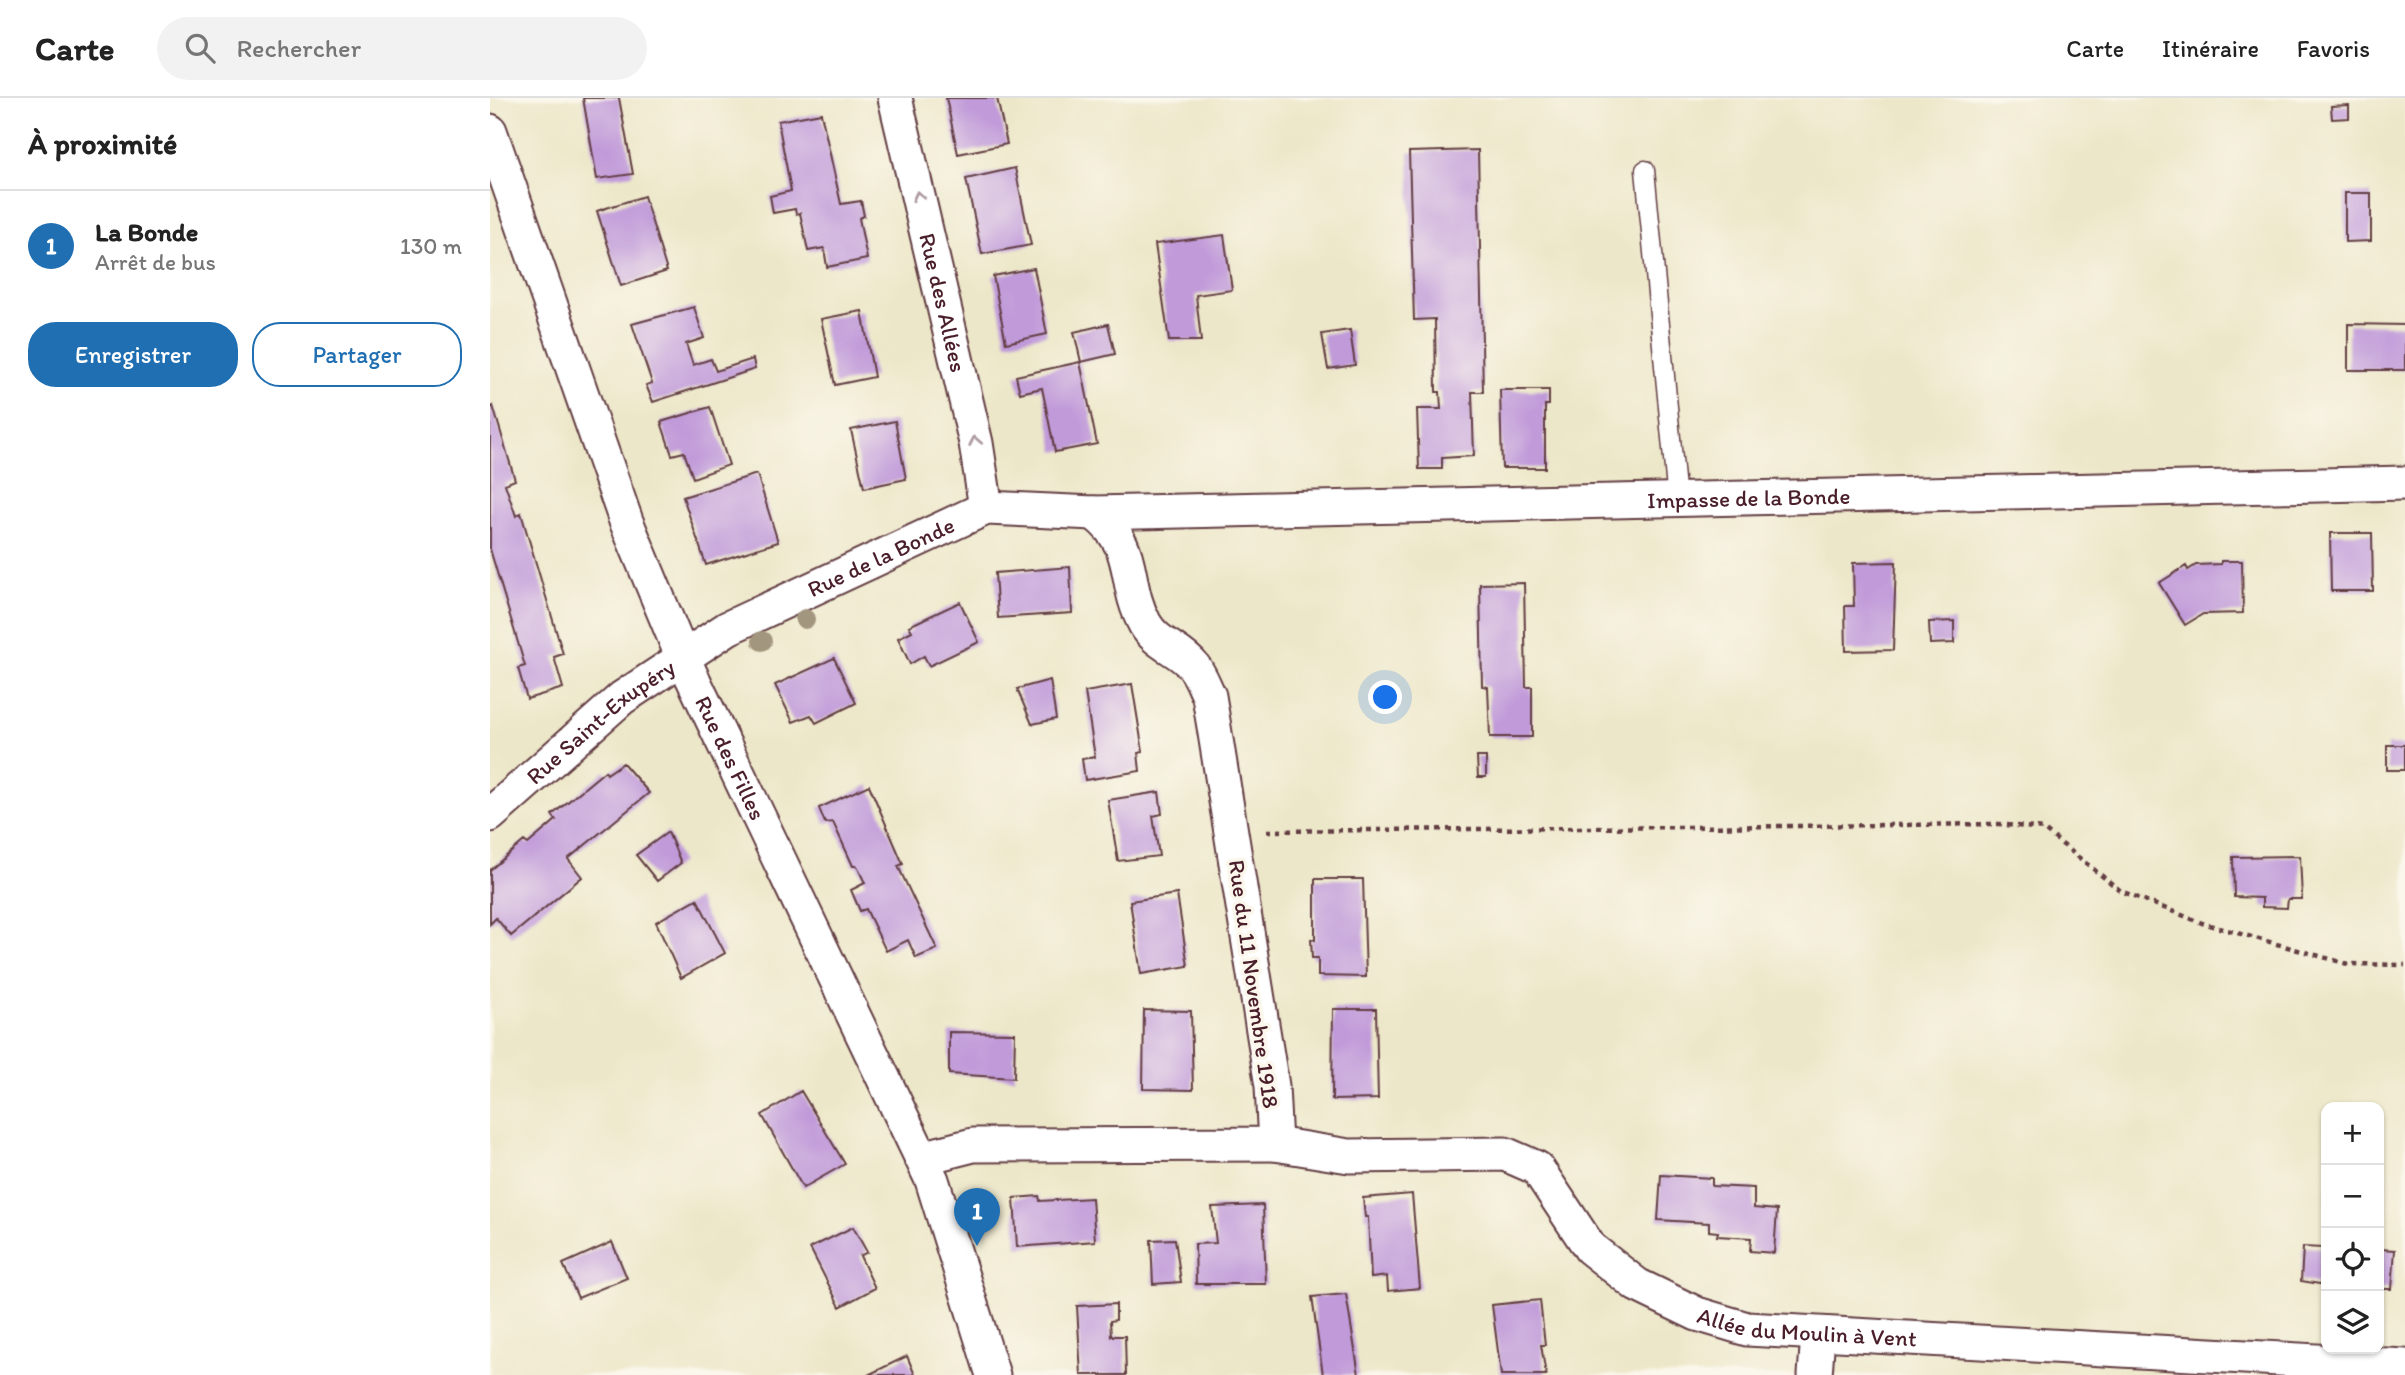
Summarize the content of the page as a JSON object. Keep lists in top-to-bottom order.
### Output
{
  "streets": {
    "street": [
      "Rue des Allées",
      "Impasse de la Bonde",
      "Rue de la Bonde",
      "Rue Saint-Exupéry",
      "Rue des Filles",
      "Rue du 11 Novembre 1918",
      "Allée du Moulin à Vent"
    ]
  },
  "crossings": [
    ["Rue des Allées", "Rue de la Bonde"],
    ["Impasse de la Bonde", "Rue de la Bonde"],
    ["Impasse de la Bonde", "Rue du 11 Novembre 1918"],
    ["Rue de la Bonde", "Rue Saint-Exupéry"],
    ["Rue de la Bonde", "Rue des Filles"],
    ["Rue de la Bonde", "Rue du 11 Novembre 1918"],
    ["Rue Saint-Exupéry", "Rue des Filles"],
    ["Rue du 11 Novembre 1918", "Allée du Moulin à Vent"]
  ],
  "one_way": ["Rue des Allées"],
  "page": {
    "header": "Carte",
    "search": "Rechercher",
    "nav": ["Carte", "Itinéraire", "Favoris"],
    "heading": "À proximité",
    "list": [
      {
        "mark": "1",
        "name": "La Bonde",
        "note": "Arrêt de bus",
        "value": "130 m"
      }
    ],
    "buttons": ["Enregistrer", "Partager"],
    "map_buttons": ["+", "−"],
    "pins": "1"
  }
}
